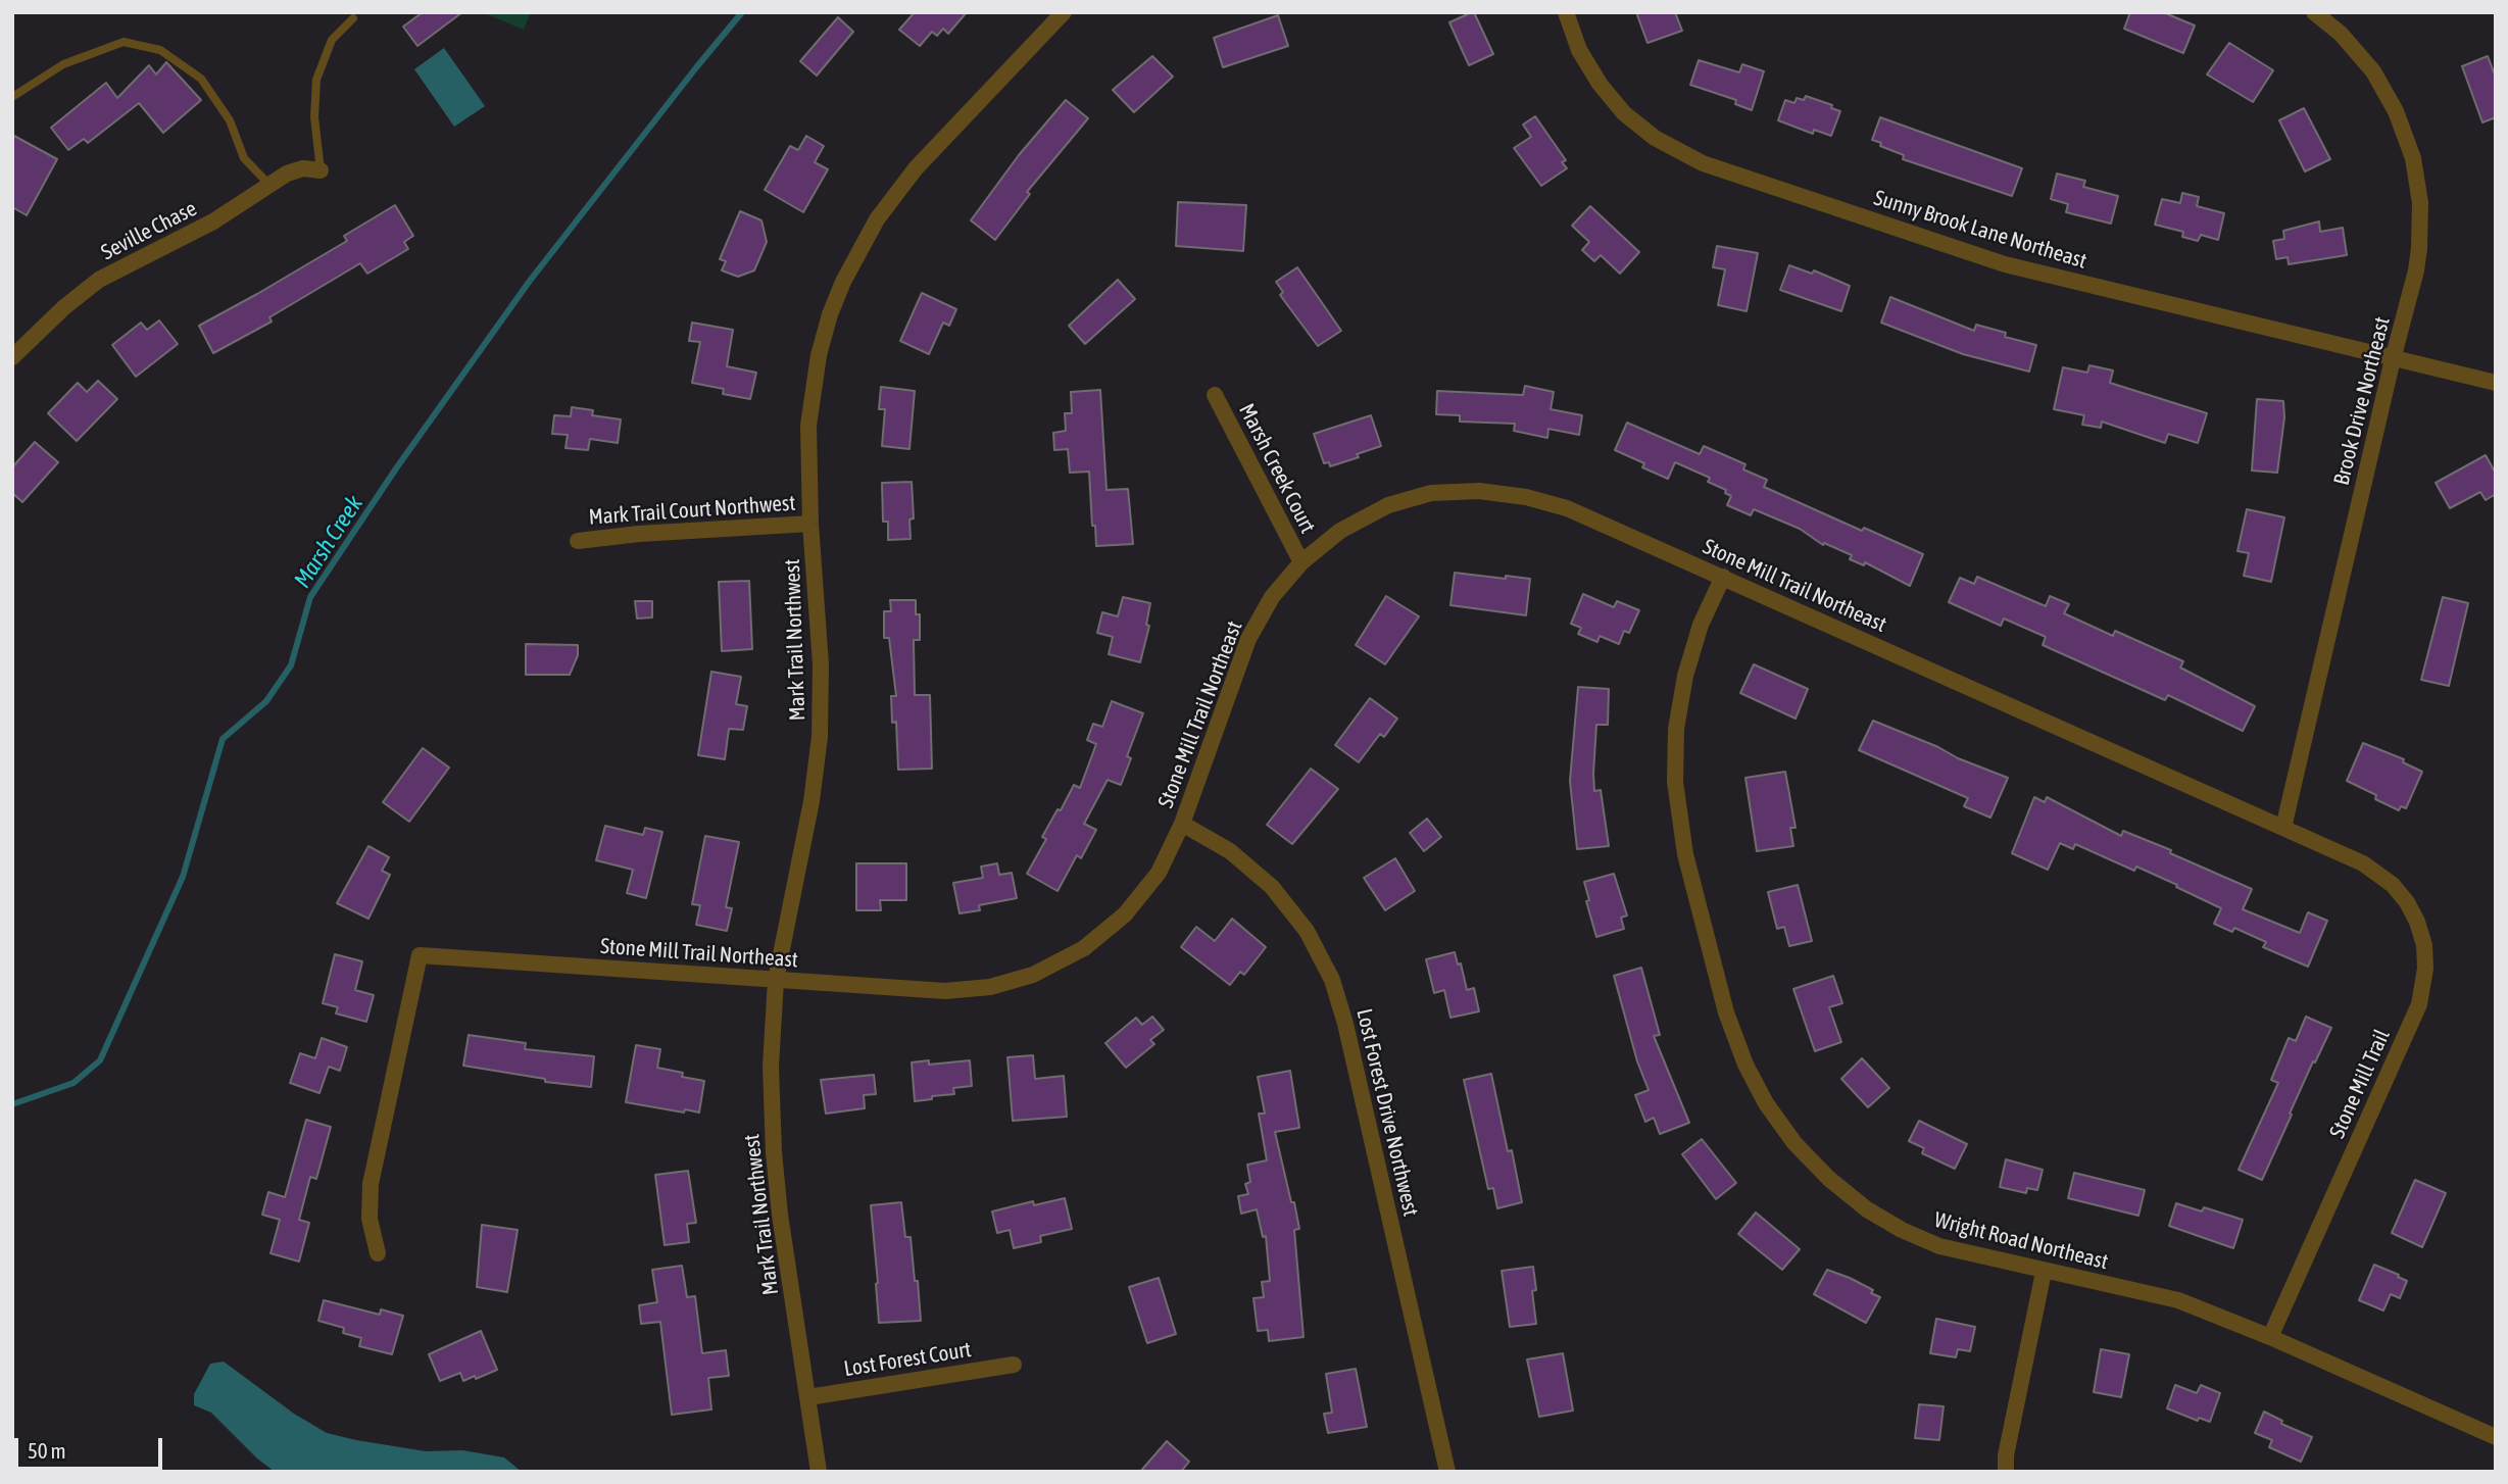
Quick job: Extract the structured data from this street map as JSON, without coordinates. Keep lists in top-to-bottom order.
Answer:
{
  "streets": {
    "street": [
      "Sunny Brook Lane Northeast",
      "Seville Chase",
      "Brook Drive Northeast",
      "Marsh Creek Court",
      "Mark Trail Court Northwest",
      "Stone Mill Trail Northeast",
      "Mark Trail Northwest",
      "Stone Mill Trail",
      "Lost Forest Drive Northwest",
      "Wright Road Northeast",
      "Lost Forest Court"
    ]
  },
  "crossings": [
    ["Sunny Brook Lane Northeast", "Brook Drive Northeast"],
    ["Brook Drive Northeast", "Stone Mill Trail Northeast"],
    ["Marsh Creek Court", "Stone Mill Trail Northeast"],
    ["Mark Trail Court Northwest", "Mark Trail Northwest"],
    ["Stone Mill Trail Northeast", "Mark Trail Northwest"],
    ["Stone Mill Trail Northeast", "Stone Mill Trail"],
    ["Stone Mill Trail Northeast", "Lost Forest Drive Northwest"],
    ["Stone Mill Trail Northeast", "Wright Road Northeast"],
    ["Mark Trail Northwest", "Lost Forest Court"],
    ["Stone Mill Trail", "Wright Road Northeast"]
  ],
  "water": ["Marsh Creek"],
  "scale_bar": "50 m"
}
